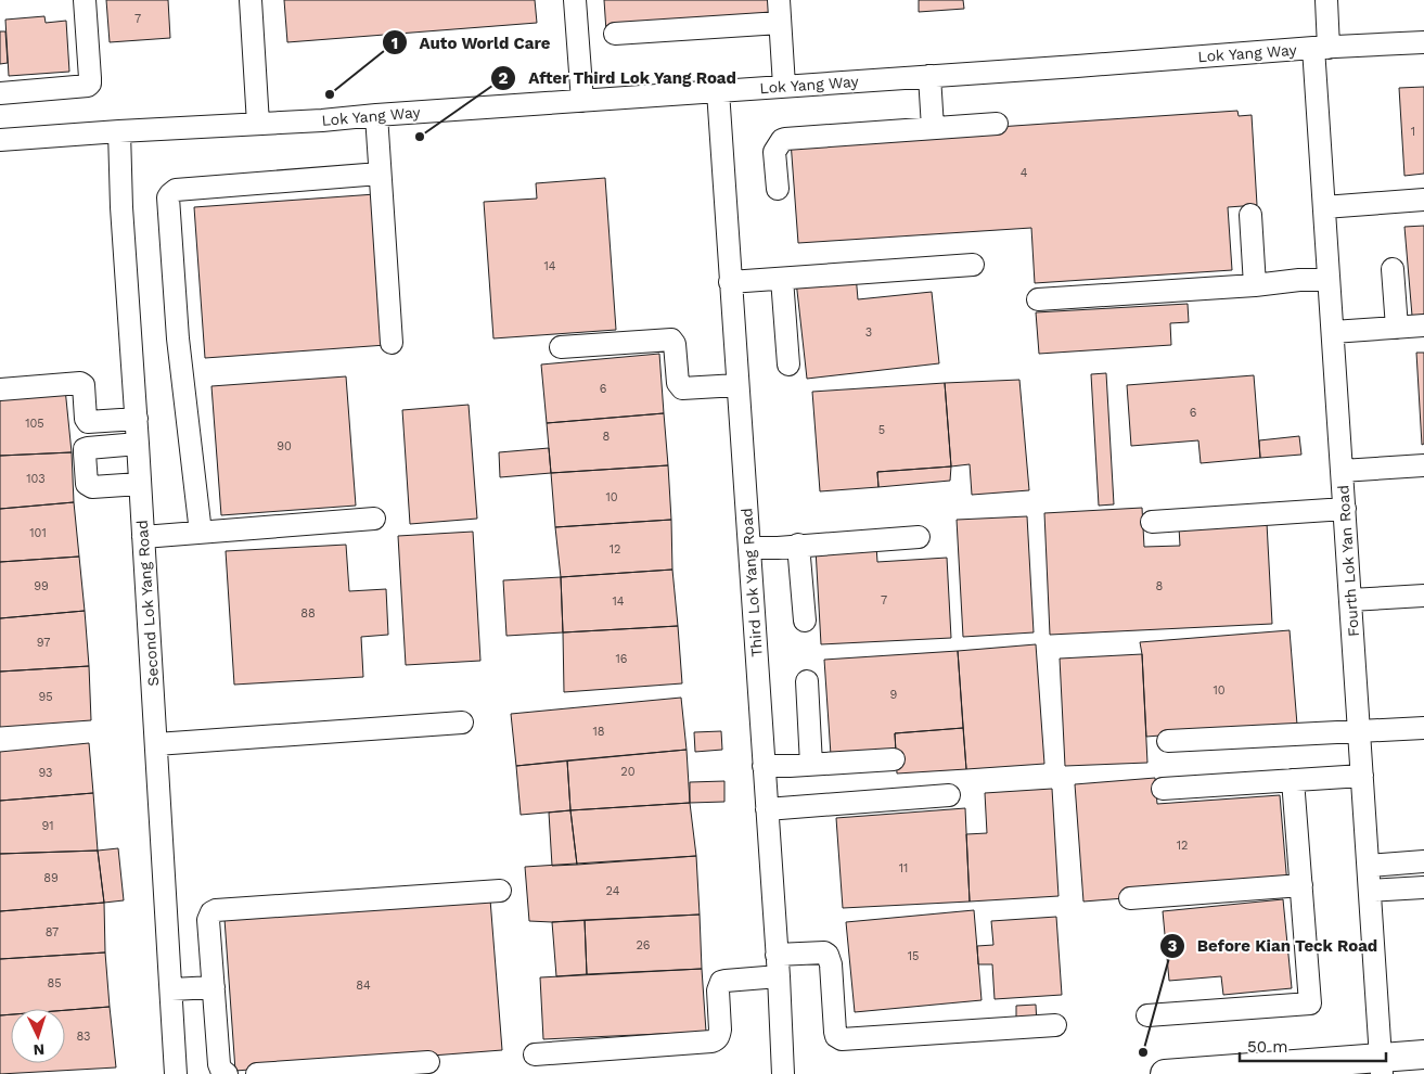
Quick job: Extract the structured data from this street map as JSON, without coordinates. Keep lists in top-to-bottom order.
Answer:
{
  "streets": {
    "street": [
      "Lok Yang Way",
      "Fourth Lok Yan Road",
      "Third Lok Yang Road",
      "Second Lok Yang Road"
    ]
  },
  "crossings": [
    ["Lok Yang Way", "Fourth Lok Yan Road"],
    ["Lok Yang Way", "Third Lok Yang Road"],
    ["Lok Yang Way", "Second Lok Yang Road"]
  ],
  "places": ["Auto World Care", "After Third Lok Yang Road", "Before Kian Teck Road"],
  "house_numbers": [
    "7",
    "1",
    "4",
    "14",
    "3",
    "6",
    "6",
    "105",
    "5",
    "8",
    "90",
    "103",
    "10",
    "101",
    "12",
    "99",
    "8",
    "7",
    "14",
    "88",
    "97",
    "16",
    "10",
    "9",
    "95",
    "18",
    "20",
    "93",
    "91",
    "12",
    "11",
    "89",
    "24",
    "87",
    "26",
    "15",
    "85",
    "84",
    "83"
  ],
  "scale_bar": "50 m",
  "north": "bottom"
}
